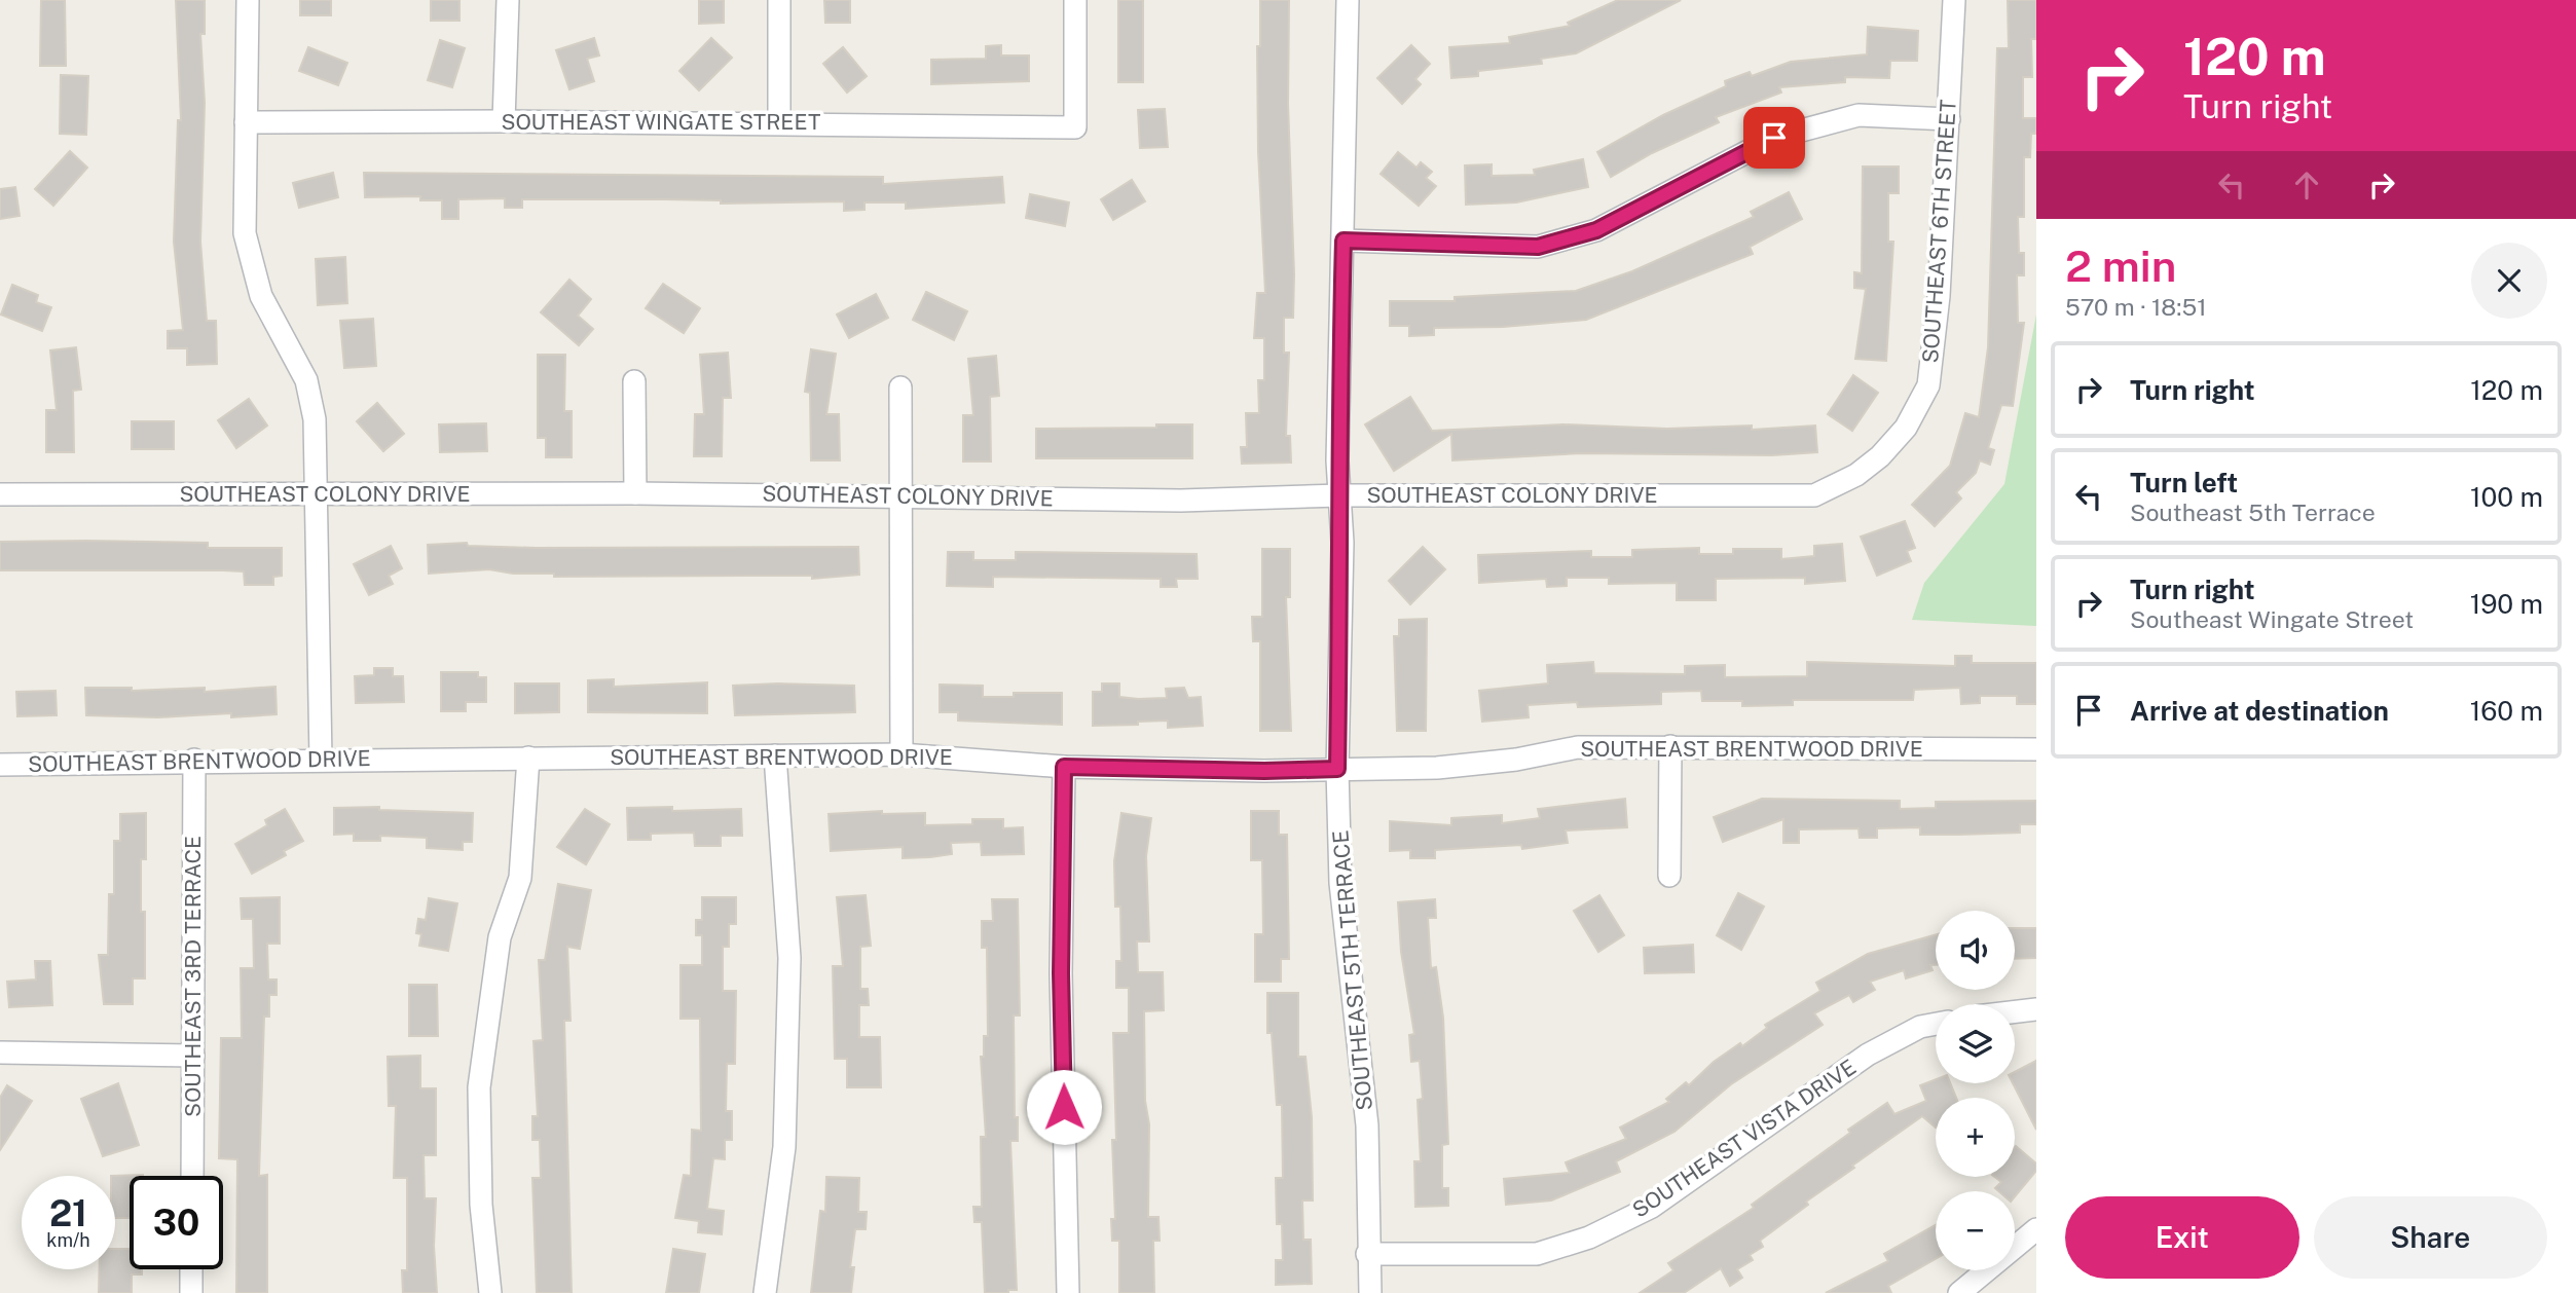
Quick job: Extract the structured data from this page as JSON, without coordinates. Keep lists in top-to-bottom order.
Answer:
{
  "streets": {
    "street": [
      "SOUTHEAST WINGATE STREET",
      "SOUTHEAST 6TH STREET",
      "SOUTHEAST COLONY DRIVE",
      "SOUTHEAST BRENTWOOD DRIVE",
      "SOUTHEAST 5TH TERRACE",
      "SOUTHEAST 3RD TERRACE",
      "SOUTHEAST VISTA DRIVE"
    ]
  },
  "crossings": [
    ["SOUTHEAST 6TH STREET", "SOUTHEAST COLONY DRIVE"],
    ["SOUTHEAST COLONY DRIVE", "SOUTHEAST 5TH TERRACE"],
    ["SOUTHEAST BRENTWOOD DRIVE", "SOUTHEAST 5TH TERRACE"],
    ["SOUTHEAST BRENTWOOD DRIVE", "SOUTHEAST 3RD TERRACE"],
    ["SOUTHEAST 5TH TERRACE", "SOUTHEAST VISTA DRIVE"]
  ],
  "page": {
    "turn": ["120 m", "Turn right"],
    "heading": ["2 min", "570 m · 18:51"],
    "list": [
      {
        "name": "Turn right",
        "value": "120 m"
      },
      {
        "name": "Turn left",
        "note": "Southeast 5th Terrace",
        "value": "100 m"
      },
      {
        "name": "Turn right",
        "note": "Southeast Wingate Street",
        "value": "190 m"
      },
      {
        "name": "Arrive at destination",
        "value": "160 m"
      }
    ],
    "map_buttons": ["+", "−"],
    "speed": "21 km/h",
    "limit": "30",
    "buttons": ["Exit", "Share"]
  }
}
